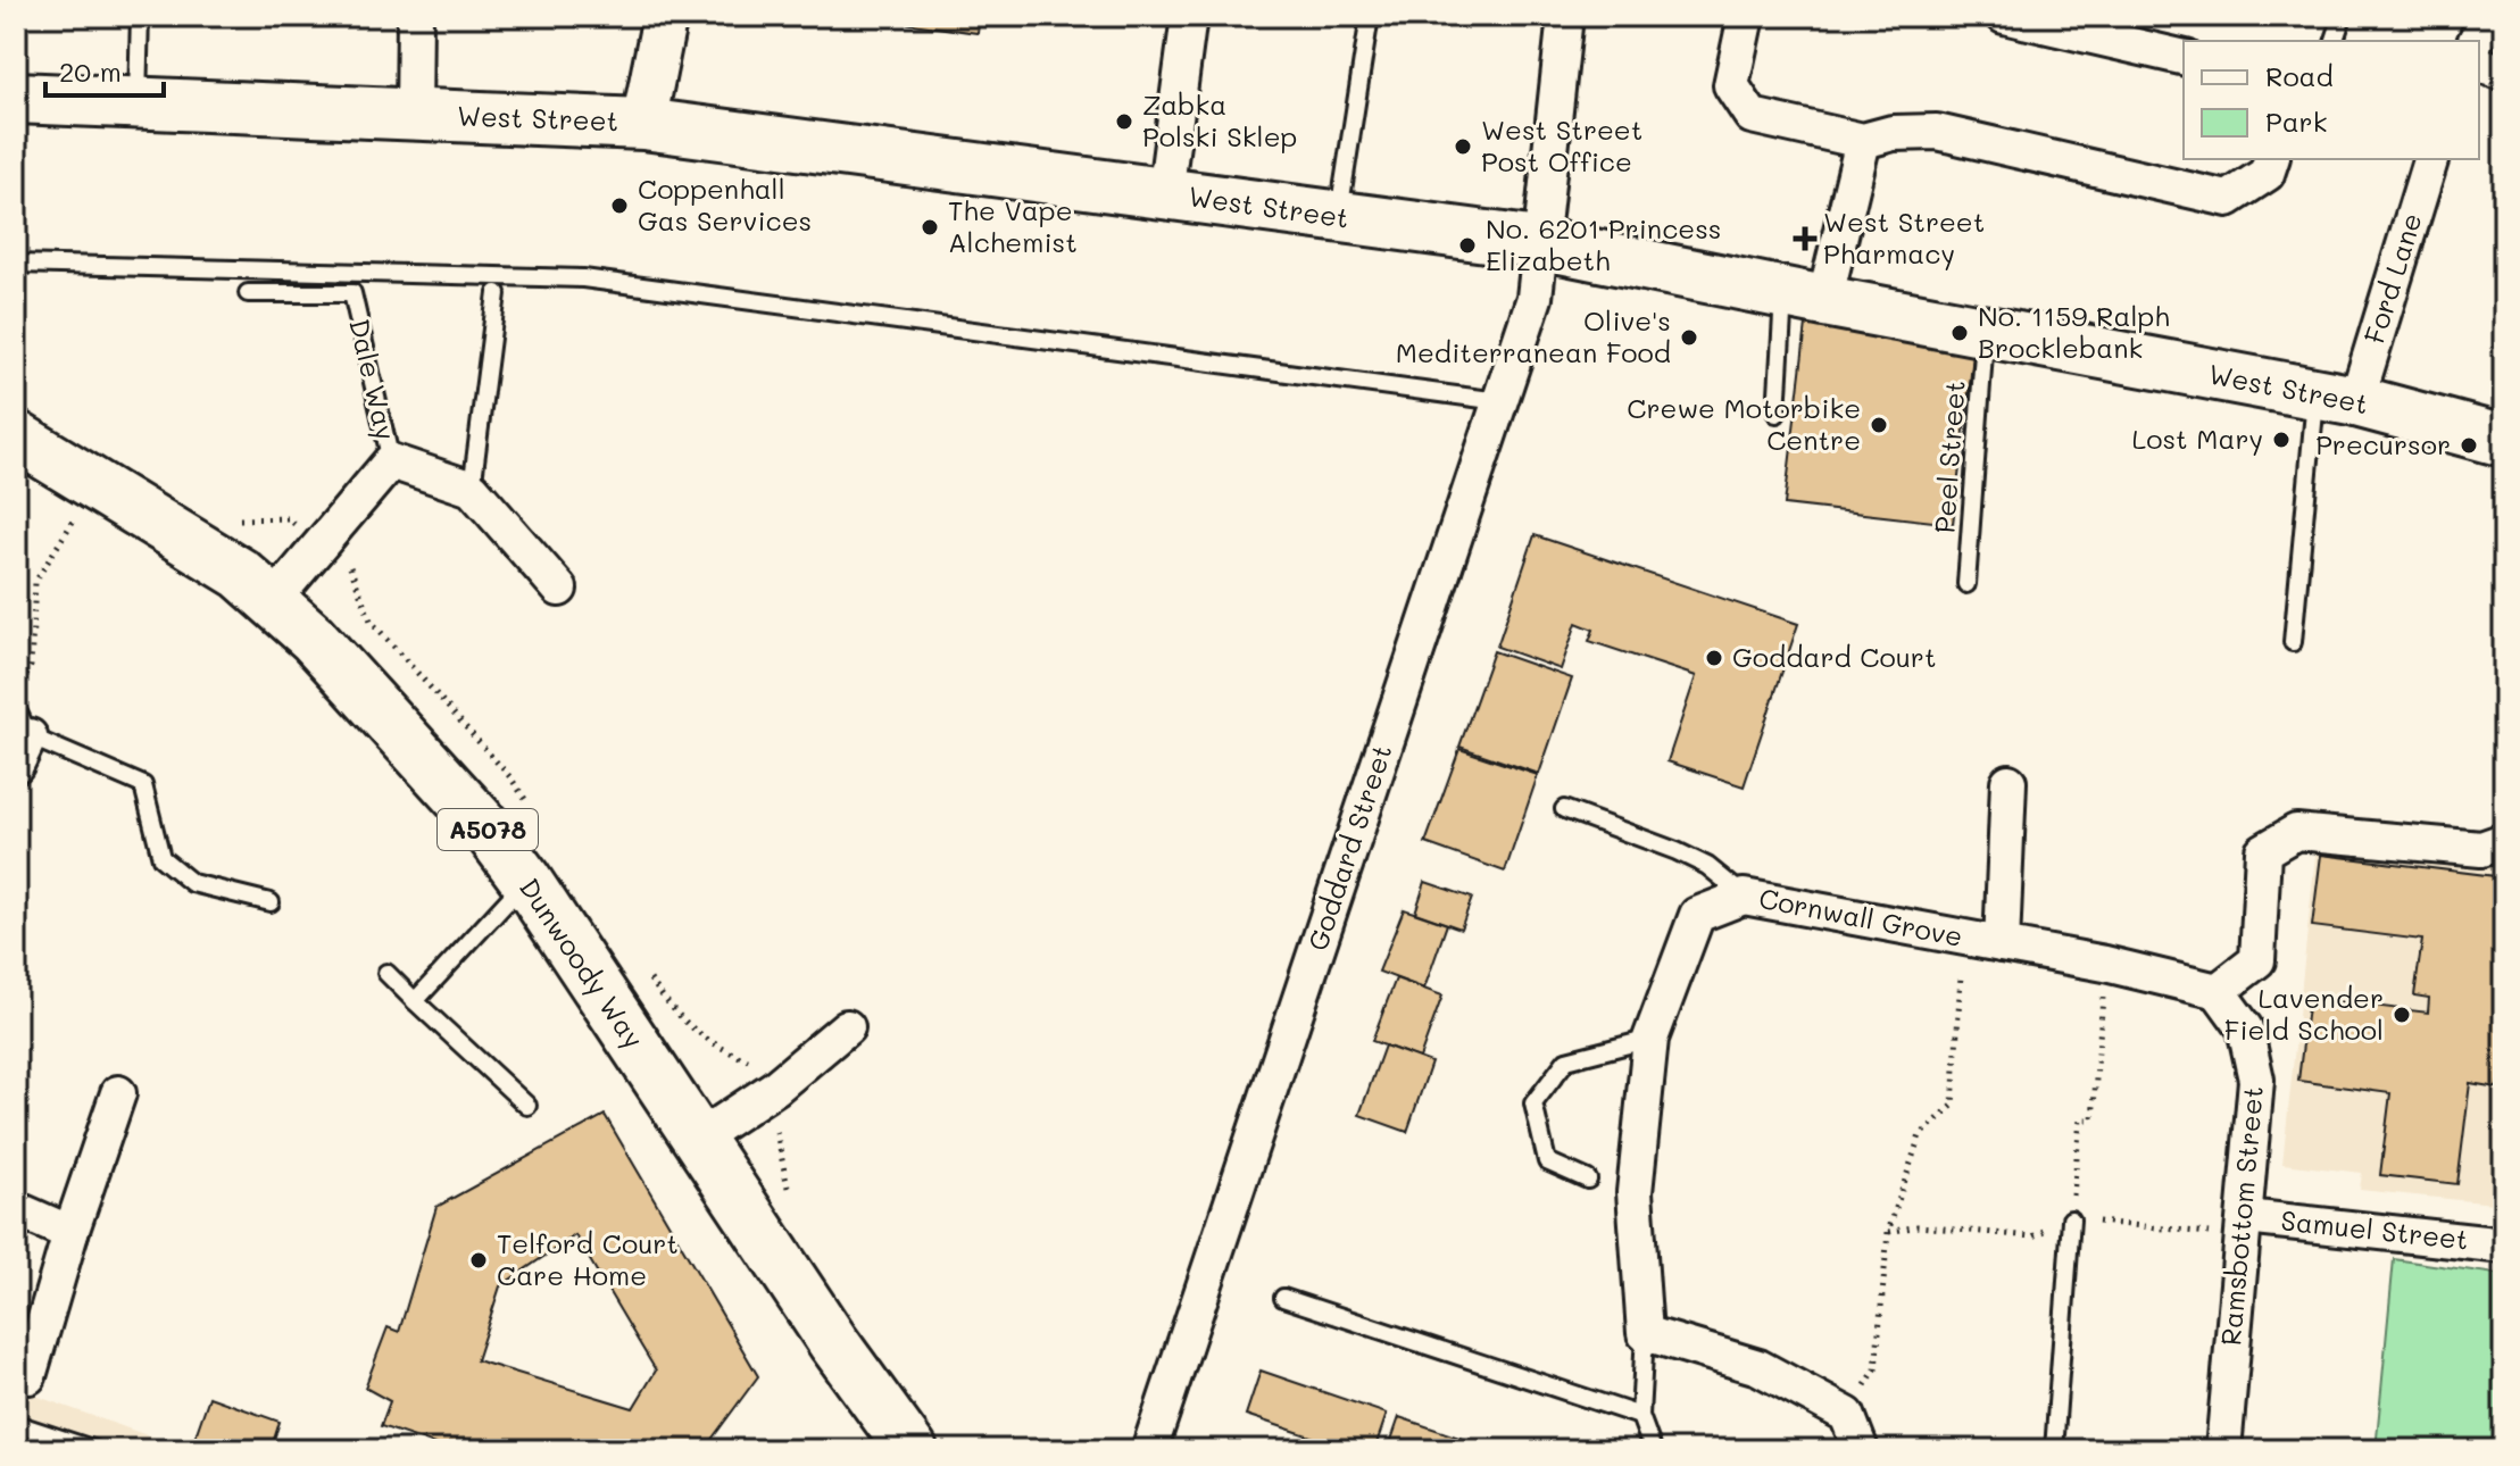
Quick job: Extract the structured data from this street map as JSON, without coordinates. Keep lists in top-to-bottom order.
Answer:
{
  "streets": {
    "main road": ["West Street", "A5078", "Dunwoody Way"],
    "street": [
      "Ford Lane",
      "Dale Way",
      "Goddard Street",
      "Cornwall Grove",
      "Ramsbottom Street",
      "Samuel Street"
    ],
    "lane": ["Peel Street"]
  },
  "crossings": [
    ["West Street", "Ford Lane"],
    ["West Street", "Peel Street"],
    ["West Street", "Goddard Street"],
    ["Dale Way", "Dunwoody Way"],
    ["Cornwall Grove", "Ramsbottom Street"],
    ["Ramsbottom Street", "Samuel Street"]
  ],
  "places": {
    "other": [
      "Zabka Polski Sklep",
      "West Street Post Office",
      "Coppenhall Gas Services",
      "The Vape Alchemist",
      "No. 6201 Princess Elizabeth",
      "No. 1159 Ralph Brocklebank",
      "Olive's Mediterranean Food",
      "Crewe Motorbike Centre",
      "Lost Mary",
      "Precursor",
      "Goddard Court",
      "Lavender Field School",
      "Telford Court Care Home"
    ],
    "health": ["West Street Pharmacy"]
  },
  "legend": ["Road", "Park"],
  "scale_bar": "20 m"
}
